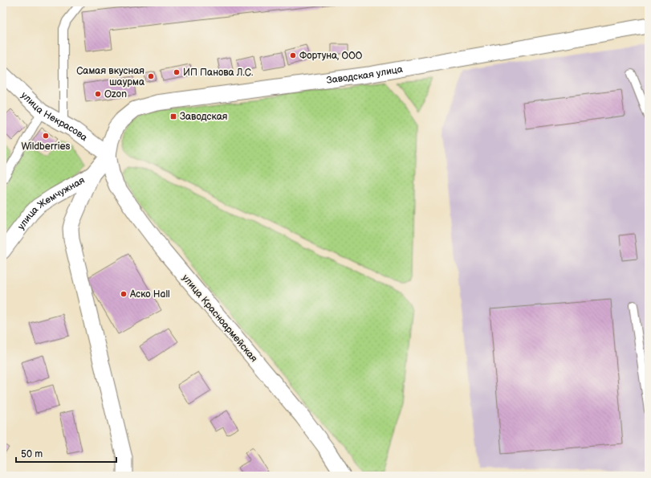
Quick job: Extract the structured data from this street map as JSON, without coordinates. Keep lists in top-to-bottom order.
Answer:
{
  "streets": {
    "street": [
      "Заводская улица",
      "улица Некрасова",
      "улица Жемчужная",
      "улица Красноармейская"
    ]
  },
  "crossings": [
    ["Заводская улица", "улица Некрасова"],
    ["Заводская улица", "улица Красноармейская"],
    ["улица Некрасова", "улица Красноармейская"]
  ],
  "places": {
    "other": [
      "Фортуна, ООО",
      "ИП Панова Л.С.",
      "Самая вкусная шаурма",
      "Ozon",
      "Wildberries",
      "Аско Hall"
    ],
    "transit": ["Заводская"]
  },
  "scale_bar": "50 m"
}
